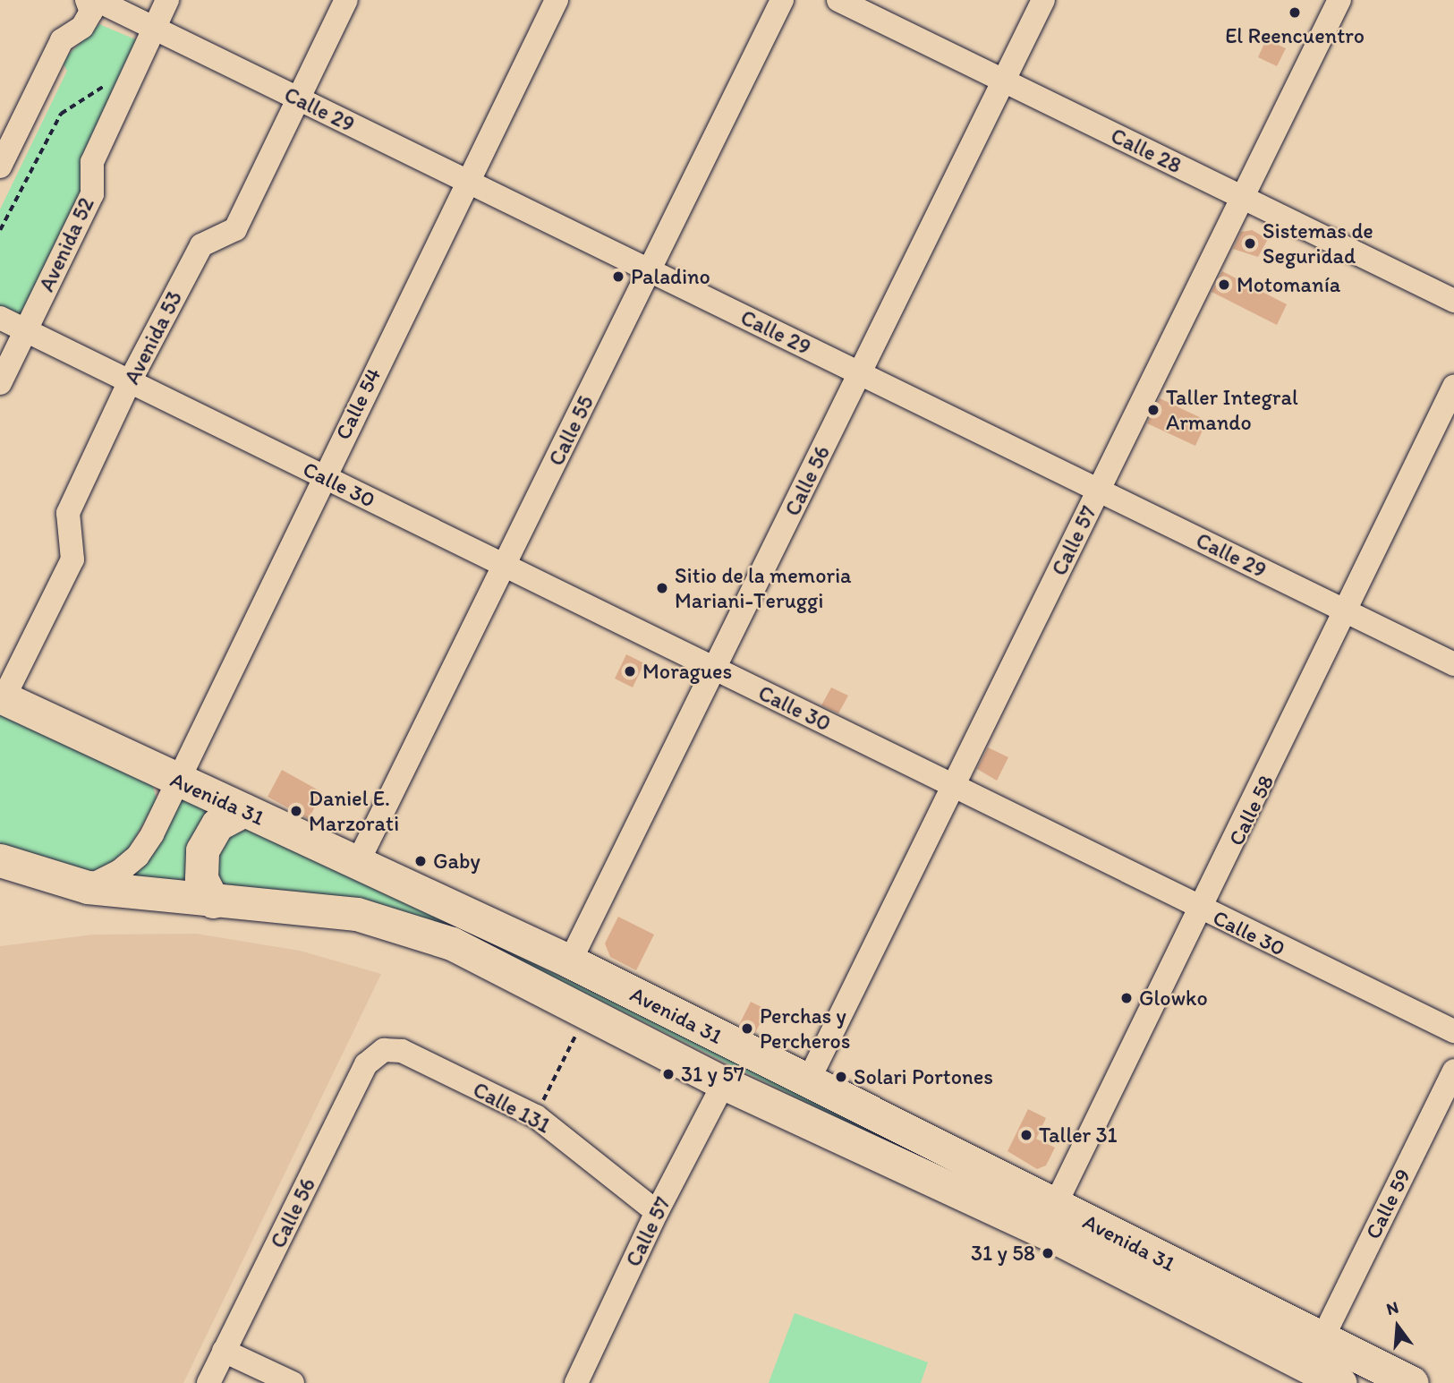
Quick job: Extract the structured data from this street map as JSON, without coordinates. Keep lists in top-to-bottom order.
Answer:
{
  "streets": {
    "highway": ["Avenida 31"],
    "street": [
      "Calle 29",
      "Calle 28",
      "Avenida 52",
      "Avenida 53",
      "Calle 54",
      "Calle 55",
      "Calle 56",
      "Calle 30",
      "Calle 57",
      "Calle 58",
      "Calle 131",
      "Calle 59"
    ]
  },
  "crossings": [
    ["Calle 29", "Avenida 52"],
    ["Calle 29", "Avenida 53"],
    ["Calle 29", "Calle 54"],
    ["Calle 29", "Calle 55"],
    ["Calle 29", "Calle 56"],
    ["Calle 29", "Calle 57"],
    ["Calle 29", "Calle 58"],
    ["Calle 28", "Calle 56"],
    ["Calle 28", "Calle 57"],
    ["Avenida 52", "Calle 30"],
    ["Avenida 53", "Calle 30"],
    ["Avenida 53", "Avenida 31"],
    ["Calle 54", "Calle 30"],
    ["Calle 54", "Avenida 31"],
    ["Calle 55", "Calle 30"],
    ["Calle 55", "Avenida 31"],
    ["Calle 56", "Calle 30"],
    ["Calle 56", "Avenida 31"],
    ["Calle 56", "Calle 131"],
    ["Calle 30", "Calle 57"],
    ["Calle 30", "Calle 58"],
    ["Calle 57", "Avenida 31"],
    ["Calle 57", "Calle 131"],
    ["Avenida 31", "Calle 58"],
    ["Avenida 31", "Calle 59"]
  ],
  "places": [
    "El Reencuentro",
    "Sistemas de Seguridad",
    "Paladino",
    "Motomanía",
    "Taller Integral Armando",
    "Sitio de la memoria Mariani-Teruggi",
    "Moragues",
    "Daniel E. Marzorati",
    "Gaby",
    "Glowko",
    "Perchas y Percheros",
    "31 y 57",
    "Solari Portones",
    "Taller 31",
    "31 y 58"
  ],
  "north": "top"
}
